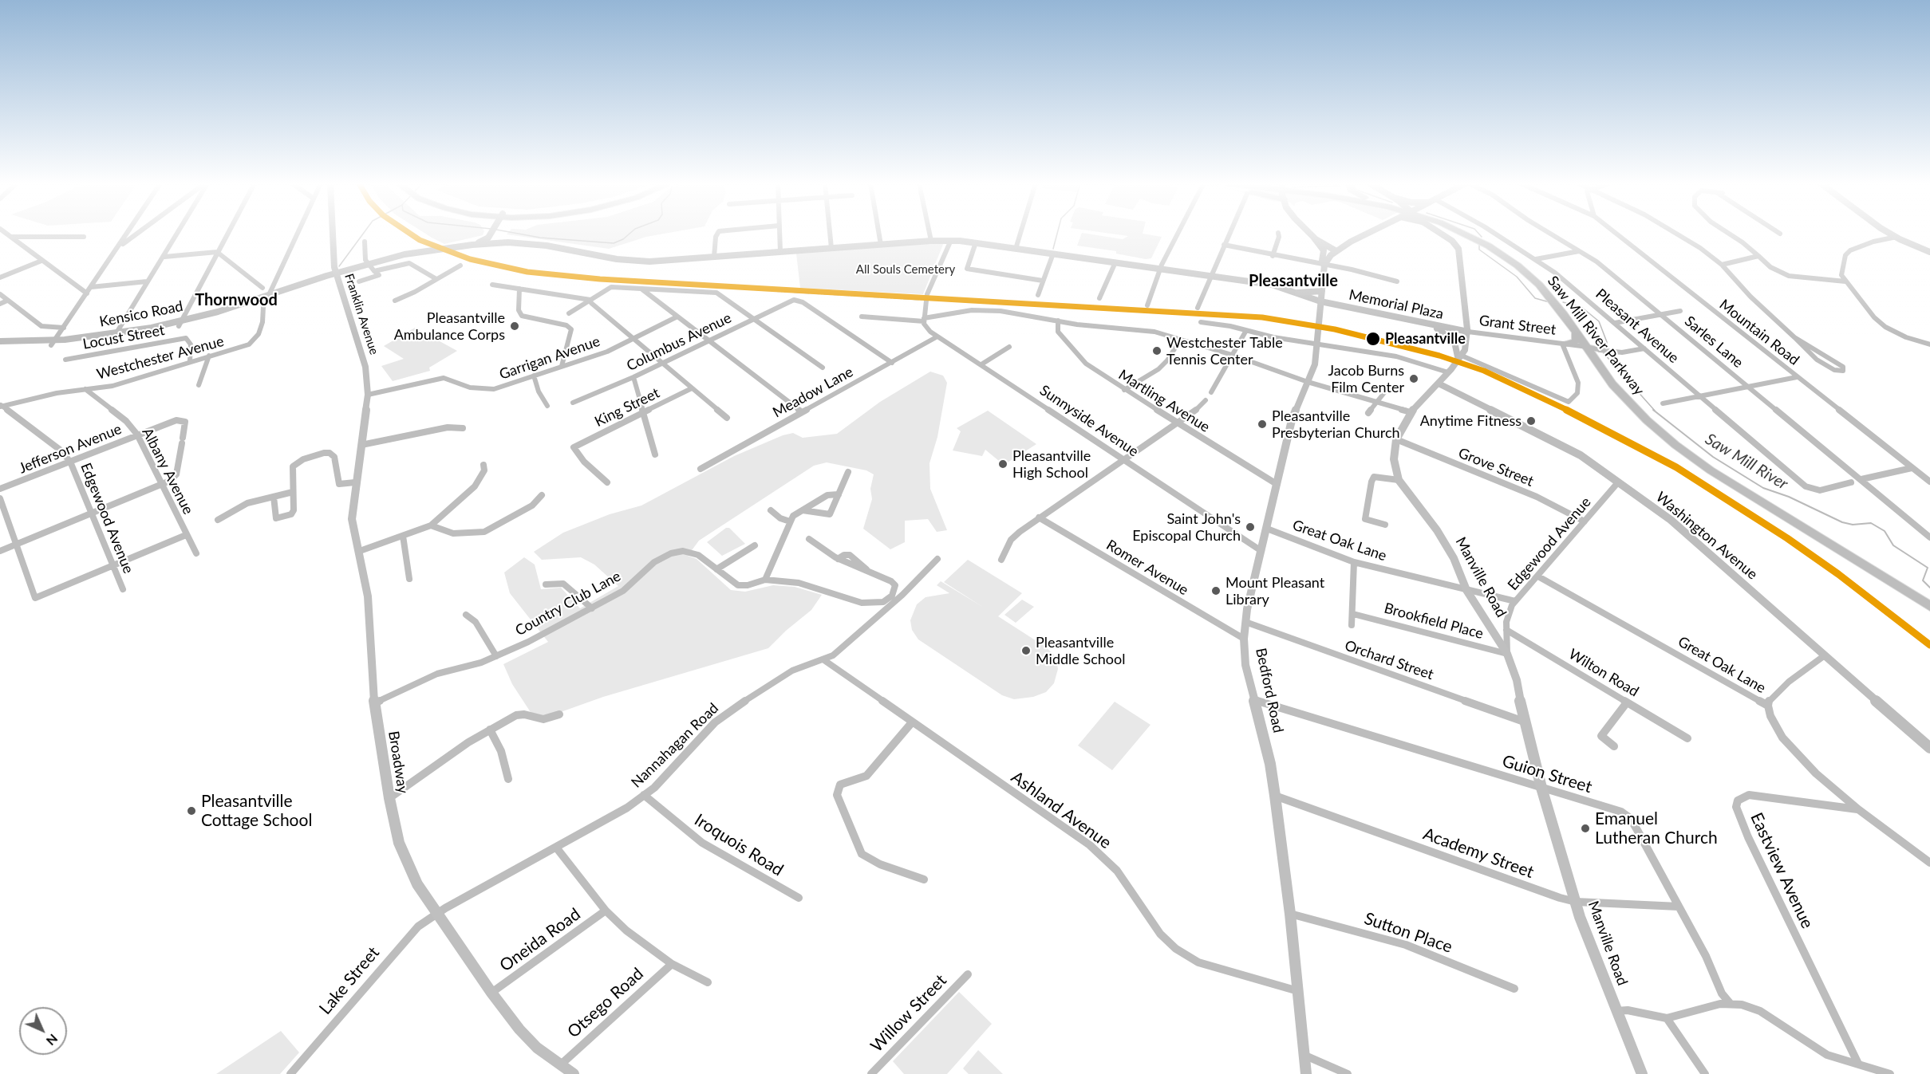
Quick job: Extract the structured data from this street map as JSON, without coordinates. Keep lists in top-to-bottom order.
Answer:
{
  "streets": {
    "highway": ["Saw Mill River Parkway"],
    "main road": [
      "Franklin Avenue",
      "Manville Road",
      "Bedford Road",
      "Broadway"
    ],
    "street": [
      "Memorial Plaza",
      "Kensico Road",
      "Grant Street",
      "Pleasant Avenue",
      "Mountain Road",
      "Locust Street",
      "Columbus Avenue",
      "Sarles Lane",
      "Westchester Avenue",
      "Garrigan Avenue",
      "Meadow Lane",
      "Martling Avenue",
      "King Street",
      "Sunnyside Avenue",
      "Jefferson Avenue",
      "Grove Street",
      "Albany Avenue",
      "Edgewood Avenue",
      "Washington Avenue",
      "Great Oak Lane",
      "Romer Avenue",
      "Country Club Lane",
      "Brookfield Place",
      "Orchard Street",
      "Wilton Road",
      "Nannahagan Road",
      "Guion Street",
      "Ashland Avenue",
      "Iroquois Road",
      "Academy Street",
      "Eastview Avenue",
      "Sutton Place",
      "Oneida Road",
      "Lake Street",
      "Otsego Road",
      "Willow Street"
    ]
  },
  "crossings": [
    ["Memorial Plaza", "Kensico Road"],
    ["Memorial Plaza", "Grant Street"],
    ["Memorial Plaza", "Manville Road"],
    ["Memorial Plaza", "Bedford Road"],
    ["Kensico Road", "Franklin Avenue"],
    ["Kensico Road", "Westchester Avenue"],
    ["Franklin Avenue", "Garrigan Avenue"],
    ["Franklin Avenue", "Broadway"],
    ["Grant Street", "Pleasant Avenue"],
    ["Grant Street", "Saw Mill River Parkway"],
    ["Grant Street", "Manville Road"],
    ["Locust Street", "Westchester Avenue"],
    ["Columbus Avenue", "Meadow Lane"],
    ["Westchester Avenue", "Albany Avenue"],
    ["Westchester Avenue", "Edgewood Avenue"],
    ["Garrigan Avenue", "Broadway"],
    ["Meadow Lane", "Sunnyside Avenue"],
    ["Martling Avenue", "Bedford Road"],
    ["Sunnyside Avenue", "Bedford Road"],
    ["Jefferson Avenue", "Albany Avenue"],
    ["Jefferson Avenue", "Edgewood Avenue"],
    ["Grove Street", "Edgewood Avenue"],
    ["Grove Street", "Manville Road"],
    ["Edgewood Avenue", "Washington Avenue"],
    ["Edgewood Avenue", "Great Oak Lane"],
    ["Edgewood Avenue", "Manville Road"],
    ["Edgewood Avenue", "Brookfield Place"],
    ["Edgewood Avenue", "Wilton Road"],
    ["Washington Avenue", "Manville Road"],
    ["Great Oak Lane", "Manville Road"],
    ["Great Oak Lane", "Bedford Road"],
    ["Great Oak Lane", "Eastview Avenue"],
    ["Romer Avenue", "Bedford Road"],
    ["Manville Road", "Brookfield Place"],
    ["Manville Road", "Orchard Street"],
    ["Manville Road", "Guion Street"],
    ["Manville Road", "Academy Street"],
    ["Country Club Lane", "Broadway"],
    ["Orchard Street", "Bedford Road"],
    ["Bedford Road", "Guion Street"],
    ["Bedford Road", "Ashland Avenue"],
    ["Bedford Road", "Academy Street"],
    ["Bedford Road", "Sutton Place"],
    ["Nannahagan Road", "Broadway"],
    ["Nannahagan Road", "Ashland Avenue"],
    ["Nannahagan Road", "Iroquois Road"],
    ["Nannahagan Road", "Lake Street"],
    ["Broadway", "Oneida Road"],
    ["Broadway", "Lake Street"],
    ["Broadway", "Otsego Road"],
    ["Guion Street", "Academy Street"]
  ],
  "districts": ["Pleasantville", "Thornwood"],
  "water": ["Saw Mill River"],
  "parks": ["All Souls Cemetery"],
  "places": [
    "Pleasantville Ambulance Corps",
    "Pleasantville",
    "Westchester Table Tennis Center",
    "Jacob Burns Film Center",
    "Anytime Fitness",
    "Pleasantville Presbyterian Church",
    "Pleasantville High School",
    "Saint John's Episcopal Church",
    "Mount Pleasant Library",
    "Pleasantville Middle School",
    "Pleasantville Cottage School",
    "Emanuel Lutheran Church"
  ],
  "north": "bottom right"
}
